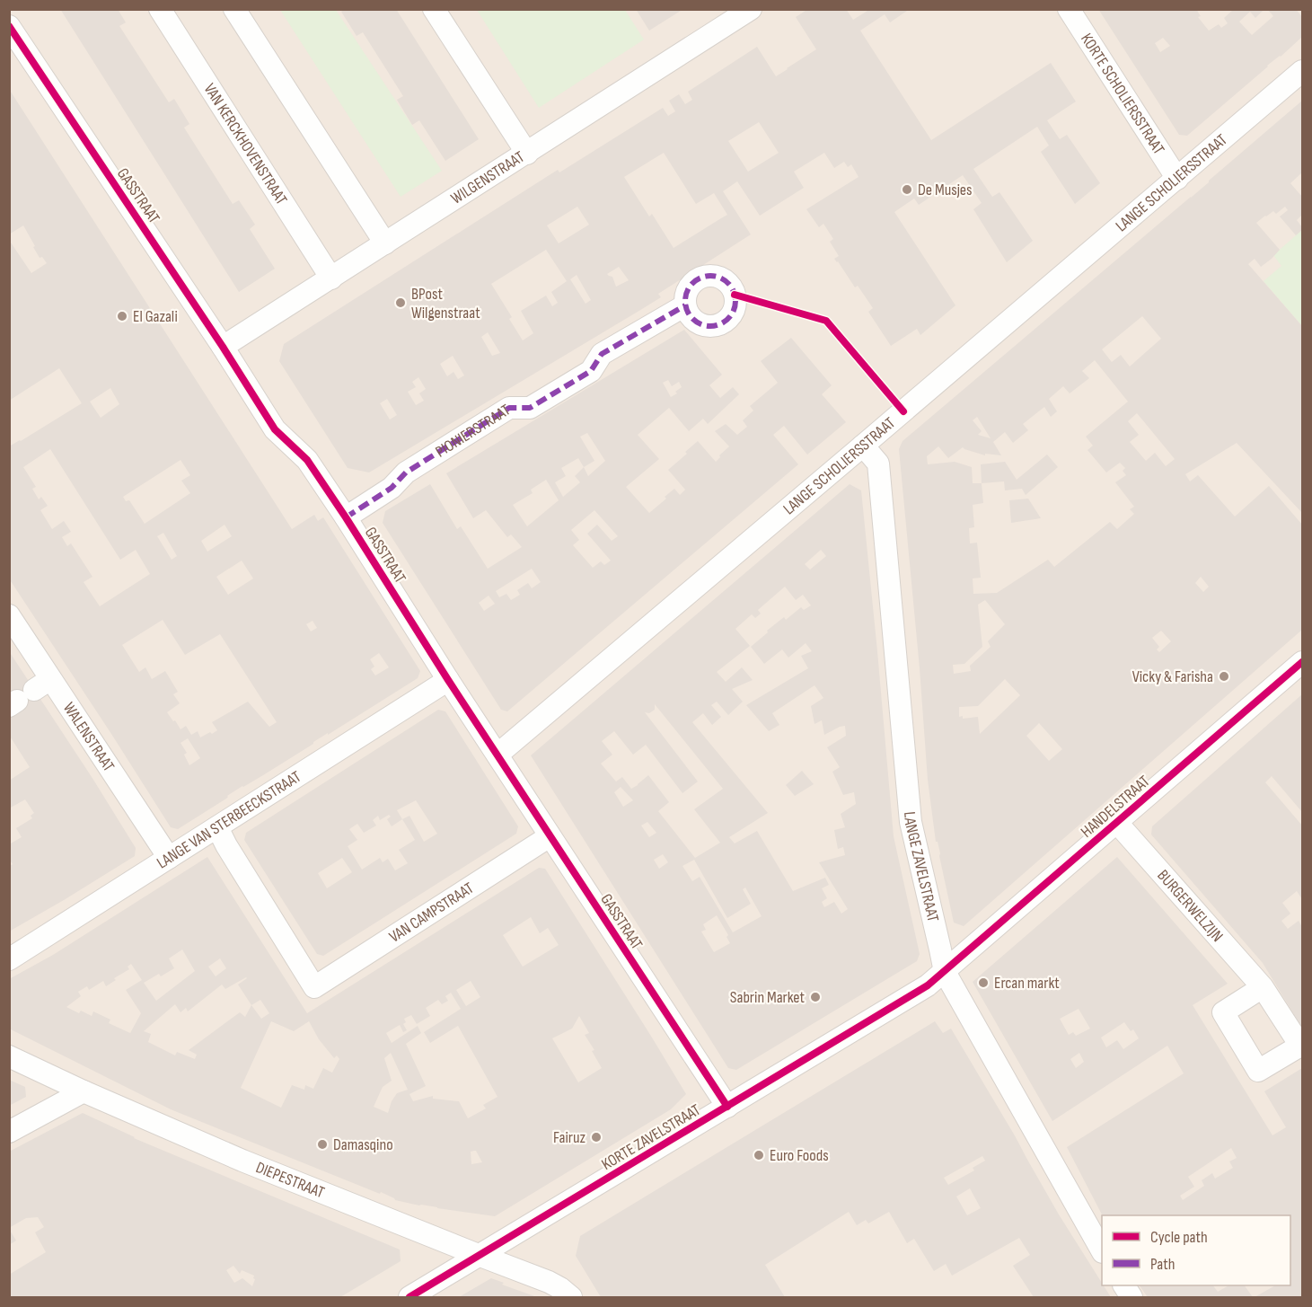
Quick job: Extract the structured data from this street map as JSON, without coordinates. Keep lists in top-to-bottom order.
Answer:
{
  "streets": {
    "street": [
      "KORTE SCHOLIERSSTRAAT",
      "VAN KERCKHOVENSTRAAT",
      "WILGENSTRAAT",
      "LANGE SCHOLIERSSTRAAT",
      "GASSTRAAT",
      "PIONIERSTRAAT",
      "WALENSTRAAT",
      "HANDELSTRAAT",
      "LANGE VAN STERBEECKSTRAAT",
      "LANGE ZAVELSTRAAT",
      "BURGERWELZIJN",
      "VAN CAMPSTRAAT",
      "KORTE ZAVELSTRAAT",
      "DIEPESTRAAT"
    ]
  },
  "crossings": [
    ["KORTE SCHOLIERSSTRAAT", "LANGE SCHOLIERSSTRAAT"],
    ["VAN KERCKHOVENSTRAAT", "WILGENSTRAAT"],
    ["WILGENSTRAAT", "GASSTRAAT"],
    ["LANGE SCHOLIERSSTRAAT", "GASSTRAAT"],
    ["LANGE SCHOLIERSSTRAAT", "LANGE ZAVELSTRAAT"],
    ["GASSTRAAT", "PIONIERSTRAAT"],
    ["GASSTRAAT", "LANGE VAN STERBEECKSTRAAT"],
    ["GASSTRAAT", "VAN CAMPSTRAAT"],
    ["GASSTRAAT", "KORTE ZAVELSTRAAT"],
    ["WALENSTRAAT", "LANGE VAN STERBEECKSTRAAT"],
    ["HANDELSTRAAT", "LANGE ZAVELSTRAAT"],
    ["HANDELSTRAAT", "BURGERWELZIJN"],
    ["HANDELSTRAAT", "KORTE ZAVELSTRAAT"],
    ["LANGE VAN STERBEECKSTRAAT", "VAN CAMPSTRAAT"],
    ["LANGE ZAVELSTRAAT", "KORTE ZAVELSTRAAT"],
    ["KORTE ZAVELSTRAAT", "DIEPESTRAAT"]
  ],
  "places": [
    "De Musjes",
    "BPost Wilgenstraat",
    "El Gazali",
    "Vicky & Farisha",
    "Ercan markt",
    "Sabrin Market",
    "Fairuz",
    "Damasqino",
    "Euro Foods"
  ],
  "legend": ["Cycle path", "Path"]
}
